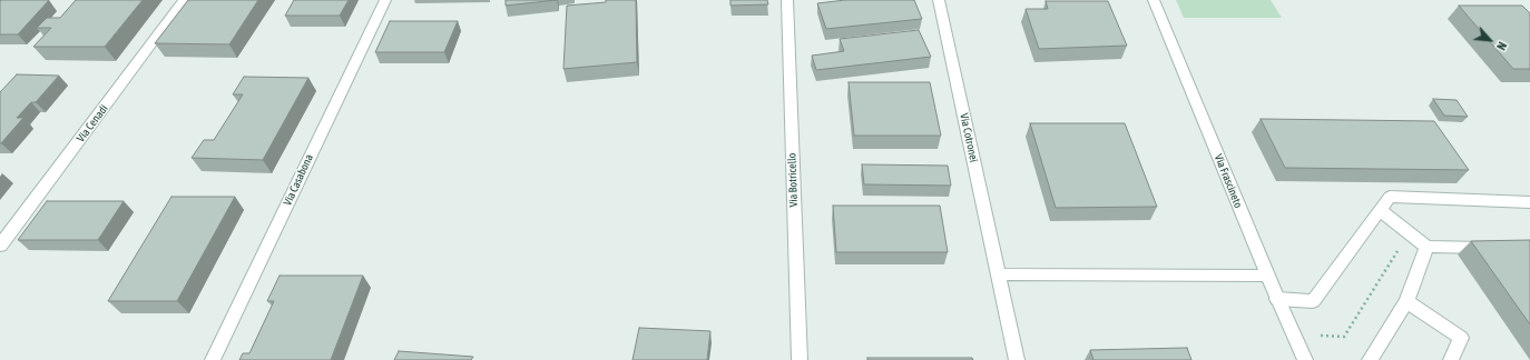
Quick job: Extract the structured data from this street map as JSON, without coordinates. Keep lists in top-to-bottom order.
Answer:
{
  "streets": {
    "street": [
      "Via Cenadi",
      "Via Cotronei",
      "Via Casabona",
      "Via Botricello",
      "Via Frascineto"
    ]
  },
  "north": "bottom right"
}
